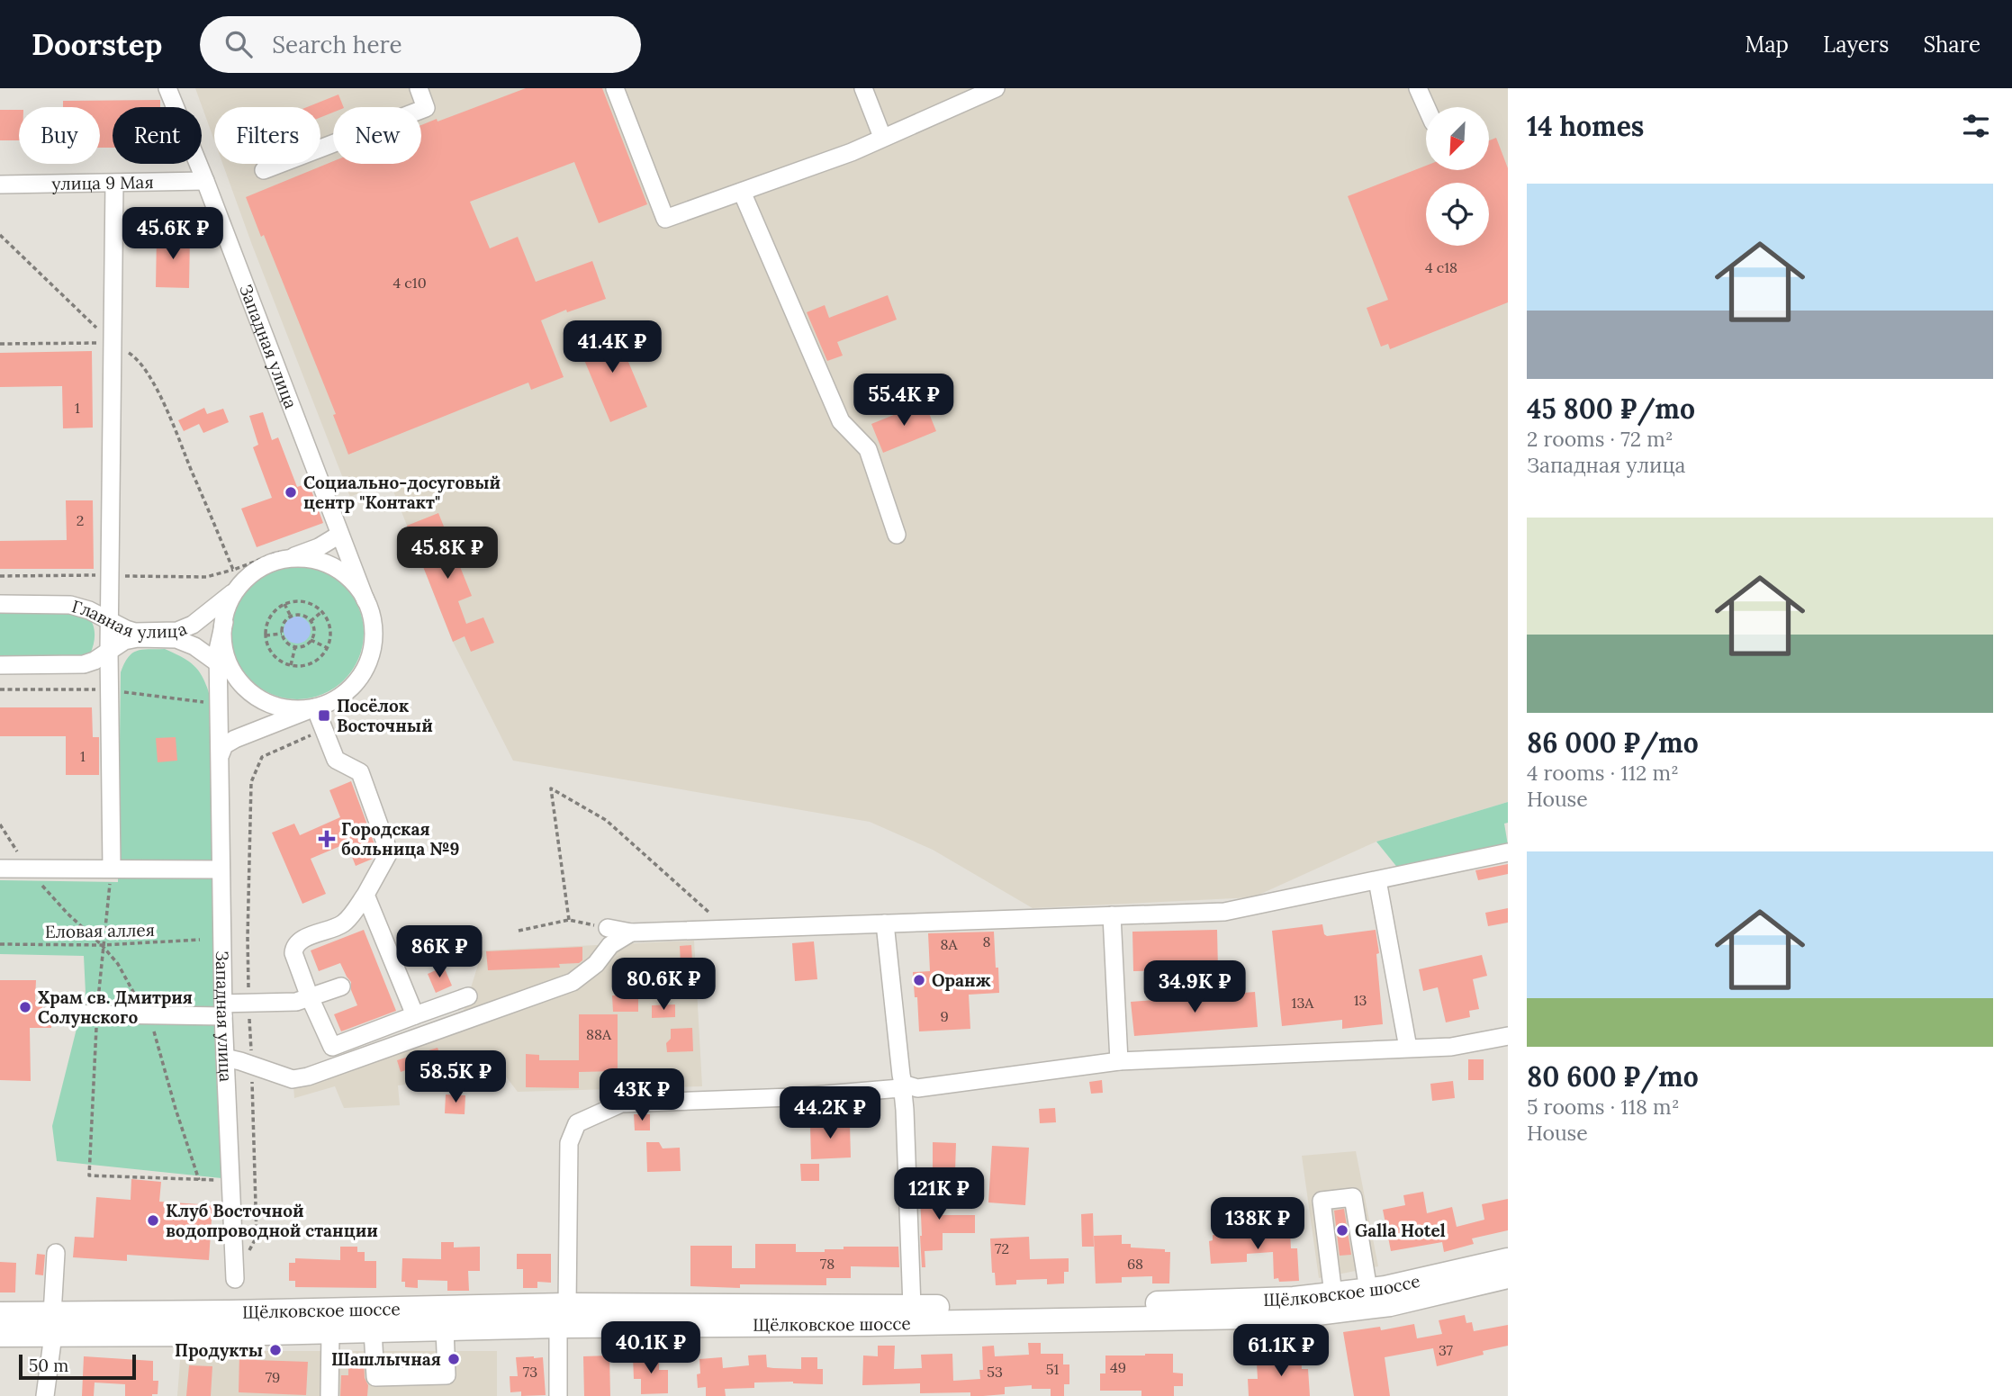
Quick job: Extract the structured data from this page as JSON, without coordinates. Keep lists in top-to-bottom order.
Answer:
{
  "streets": {
    "main road": ["Щёлковское шоссе"],
    "street": ["улица 9 Мая", "Западная улица", "Главная улица"],
    "path": ["Еловая аллея"]
  },
  "crossings": [
    ["улица 9 Мая", "Западная улица"],
    ["Западная улица", "Главная улица"]
  ],
  "places": {
    "other": [
      "Социально-досуговый центр \"Контакт\"",
      "Оранж",
      "Храм св. Дмитрия Солунского",
      "Клуб Восточной водопроводной станции",
      "Galla Hotel",
      "Продукты",
      "Шашлычная"
    ],
    "transit": ["Посёлок Восточный"],
    "health": ["Городская больница №9"]
  },
  "house_numbers": [
    "4 с18",
    "4 с10",
    "1",
    "2",
    "1",
    "8",
    "8А",
    "13",
    "13А",
    "9",
    "88А",
    "72",
    "78",
    "68",
    "37",
    "49",
    "51",
    "73",
    "53",
    "79"
  ],
  "scale_bar": "50 m",
  "north": "bottom left",
  "page": {
    "header": "Doorstep",
    "search": "Search here",
    "nav": ["Map", "Layers", "Share"],
    "heading": "14 homes",
    "chip": [
      "Buy",
      "Rent",
      "Filters",
      "New"
    ],
    "list": [
      {
        "name": "45 800 ₽/mo",
        "note": "2 rooms · 72 m² · Западная улица"
      },
      {
        "name": "86 000 ₽/mo",
        "note": "4 rooms · 112 m² · House"
      },
      {
        "name": "80 600 ₽/mo",
        "note": "5 rooms · 118 m² · House"
      }
    ],
    "price": [
      "45.6K ₽",
      "41.4K ₽",
      "55.4K ₽",
      "45.8K ₽",
      "86K ₽",
      "80.6K ₽",
      "34.9K ₽",
      "58.5K ₽",
      "43K ₽",
      "44.2K ₽",
      "121K ₽",
      "138K ₽",
      "40.1K ₽",
      "61.1K ₽"
    ],
    "scale": "50 m"
  }
}
